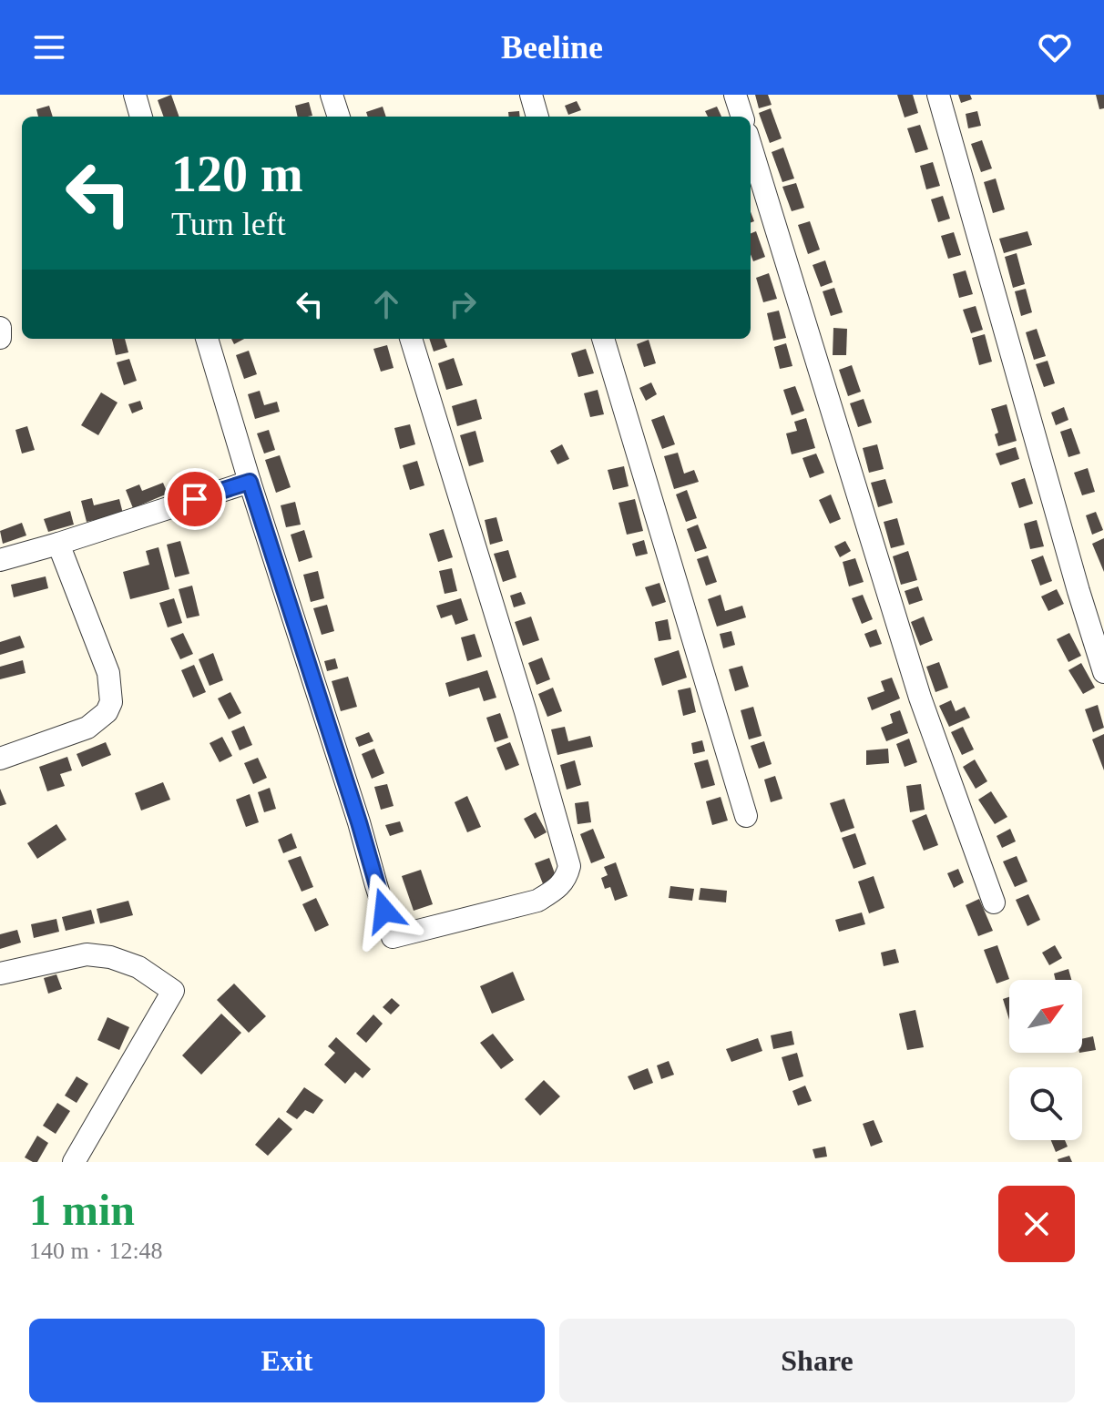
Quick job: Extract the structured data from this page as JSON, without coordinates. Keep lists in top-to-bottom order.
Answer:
{
  "north": "top right",
  "page": {
    "header": "Beeline",
    "turn": ["120 m", "Turn left"],
    "heading": ["1 min", "140 m · 12:48"],
    "buttons": ["Exit", "Share"]
  }
}
